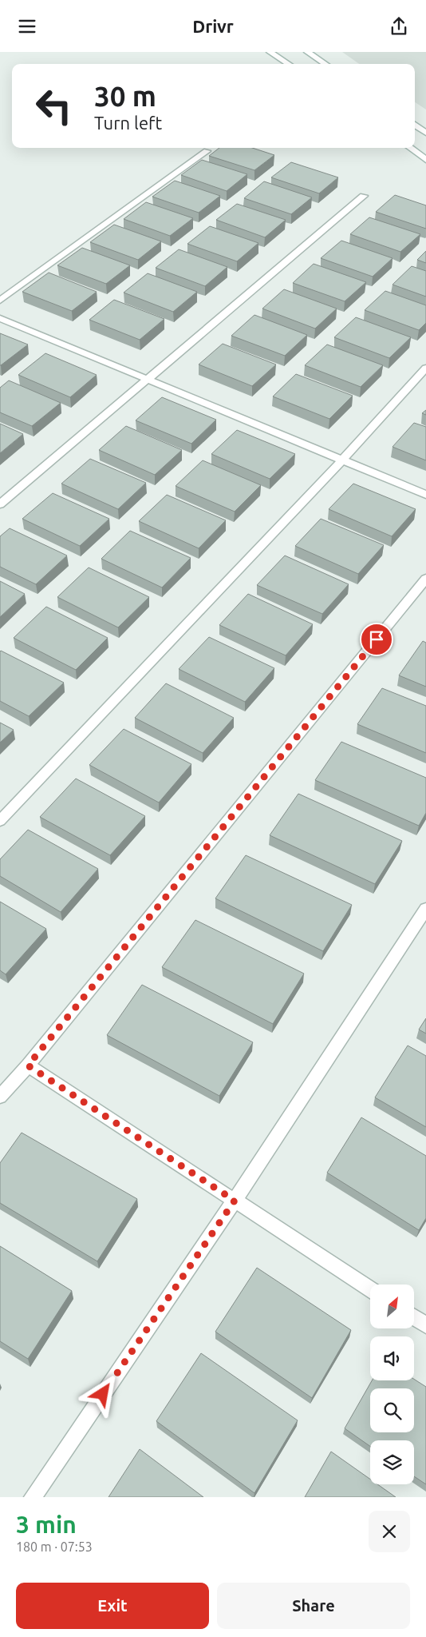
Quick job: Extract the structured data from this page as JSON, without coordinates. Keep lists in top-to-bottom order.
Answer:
{
  "north": "top right",
  "page": {
    "header": "Drivr",
    "turn": ["30 m", "Turn left"],
    "heading": ["3 min", "180 m · 07:53"],
    "buttons": ["Exit", "Share"]
  }
}
